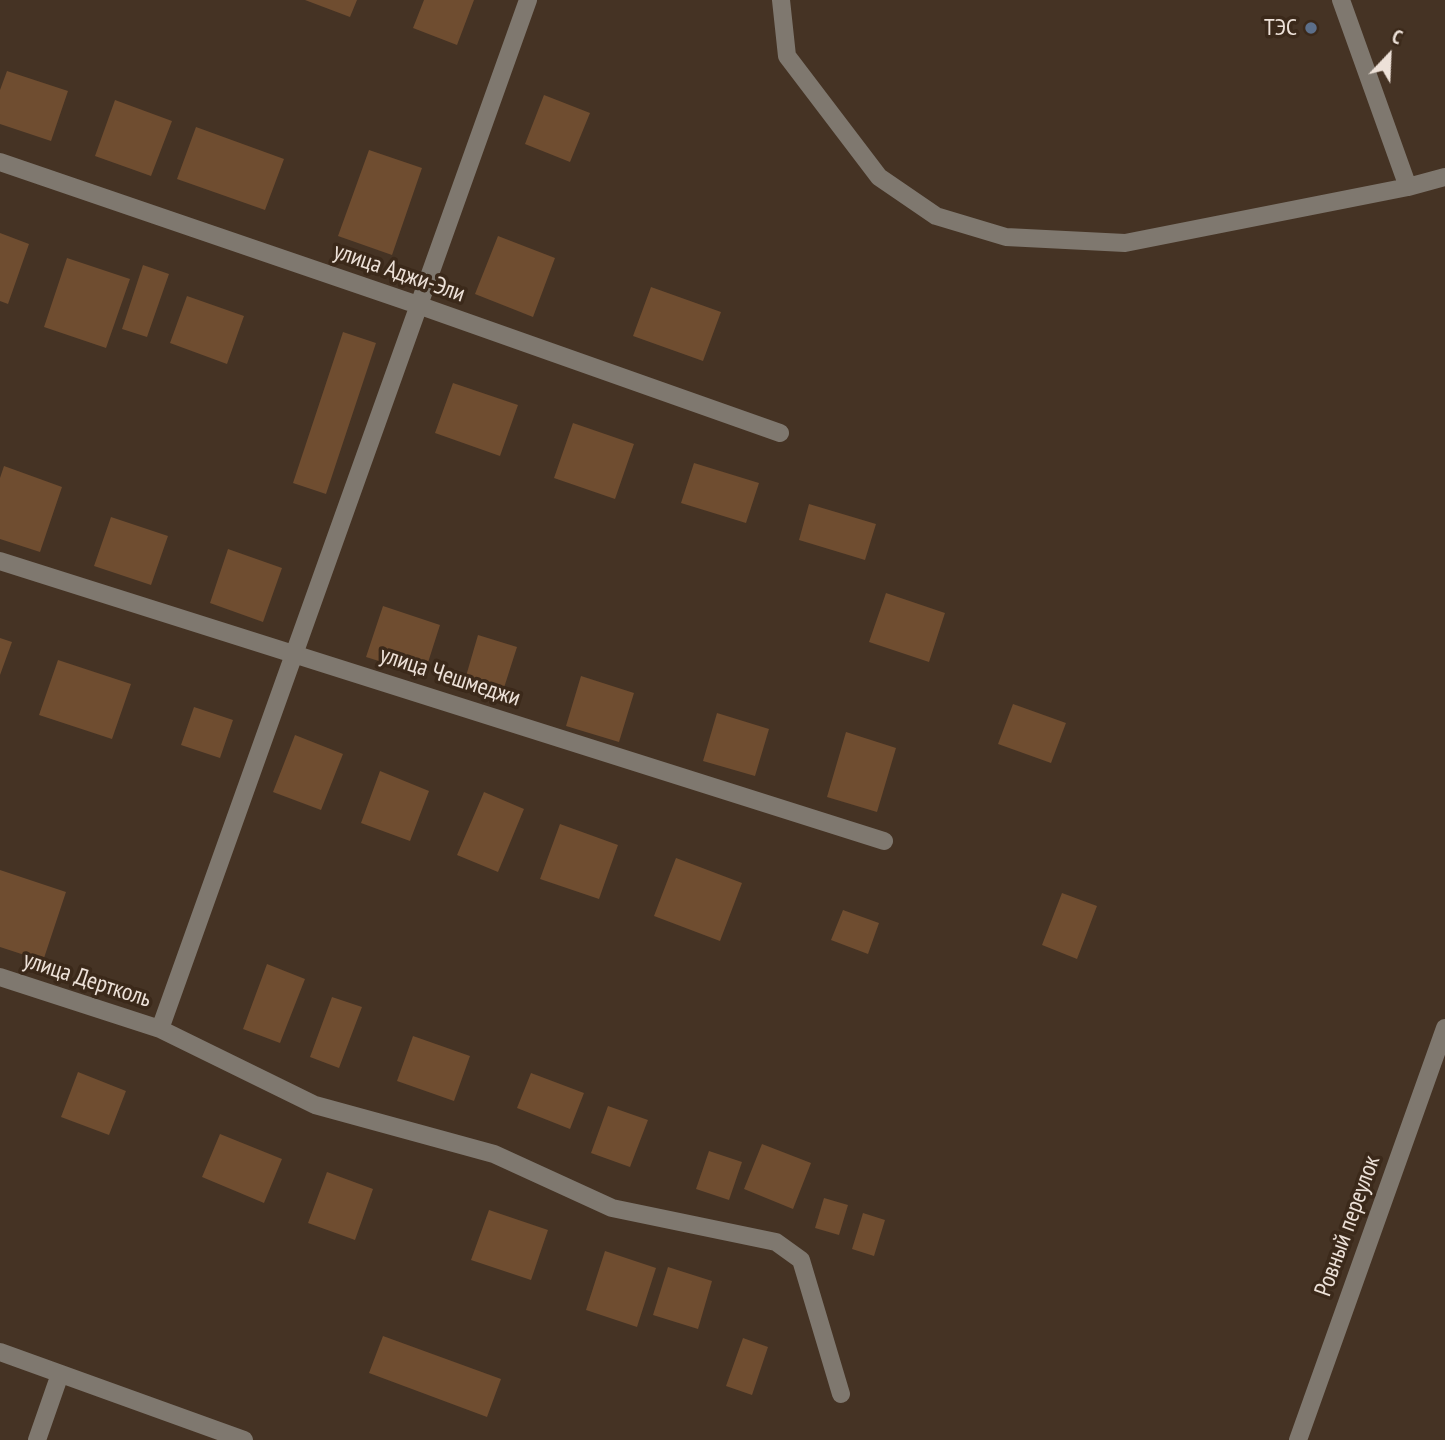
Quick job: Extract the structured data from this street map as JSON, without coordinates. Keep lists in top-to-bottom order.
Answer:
{
  "streets": {
    "street": [
      "улица Аджи-Эли",
      "улица Чешмеджи",
      "улица Дертколь",
      "Ровный переулок"
    ]
  },
  "places": ["ТЭС"],
  "north": "top right"
}
